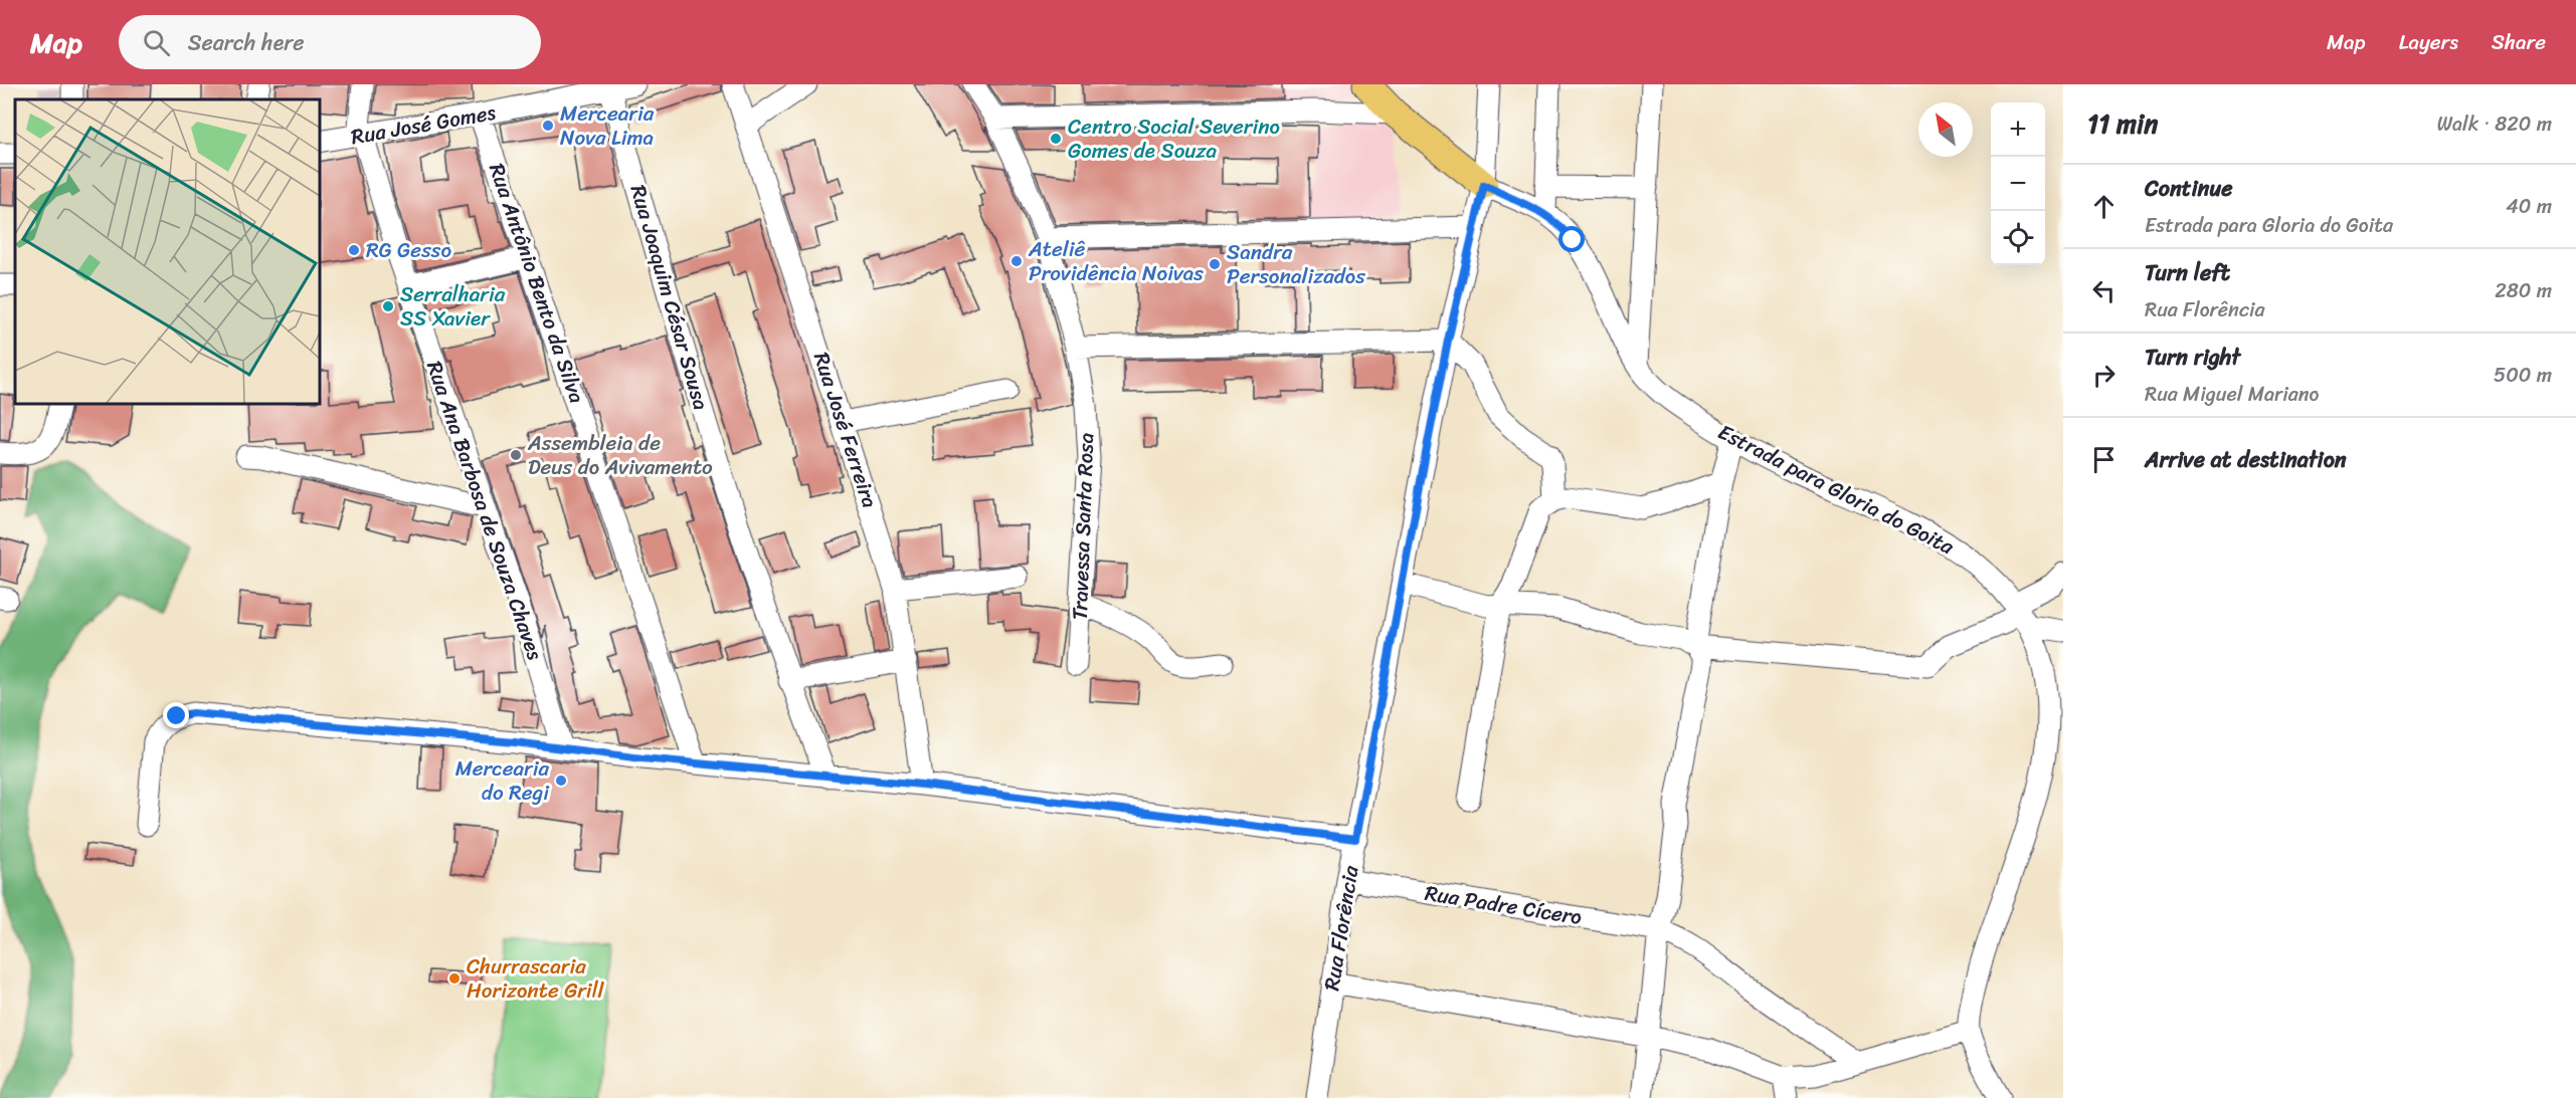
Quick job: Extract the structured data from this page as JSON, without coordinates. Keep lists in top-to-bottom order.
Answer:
{
  "streets": {
    "main road": ["Estrada para Gloria do Goita"],
    "street": [
      "Rua José Gomes",
      "Rua Antônio Bento da Silva",
      "Rua Joaquim César Sousa",
      "Rua José Ferreira",
      "Rua Ana Barbosa de Souza Chaves",
      "Travessa Santa Rosa",
      "Rua Padre Cícero",
      "Rua Florência"
    ]
  },
  "crossings": [
    ["Rua José Gomes", "Rua Antônio Bento da Silva"],
    ["Rua José Gomes", "Rua Joaquim César Sousa"],
    ["Rua José Gomes", "Rua Ana Barbosa de Souza Chaves"],
    ["Estrada para Gloria do Goita", "Rua Florência"],
    ["Rua Padre Cícero", "Rua Florência"]
  ],
  "places": [
    "Mercearia Nova Lima",
    "Centro Social Severino Gomes de Souza",
    "RG Gesso",
    "Ateliê Providência Noivas",
    "Sandra Personalizados",
    "Serralharia SS Xavier",
    "Assembleia de Deus do Avivamento",
    "Mercearia do Regi",
    "Churrascaria Horizonte Grill"
  ],
  "north": "top left",
  "page": {
    "header": "Map",
    "search": "Search here",
    "nav": ["Map", "Layers", "Share"],
    "heading": ["11 min", "Walk · 820 m"],
    "map_buttons": ["+", "−"],
    "list": [
      ["Continue", "Estrada para Gloria do Goita", "40 m"],
      ["Turn left", "Rua Florência", "280 m"],
      ["Turn right", "Rua Miguel Mariano", "500 m"],
      "Arrive at destination"
    ]
  }
}
